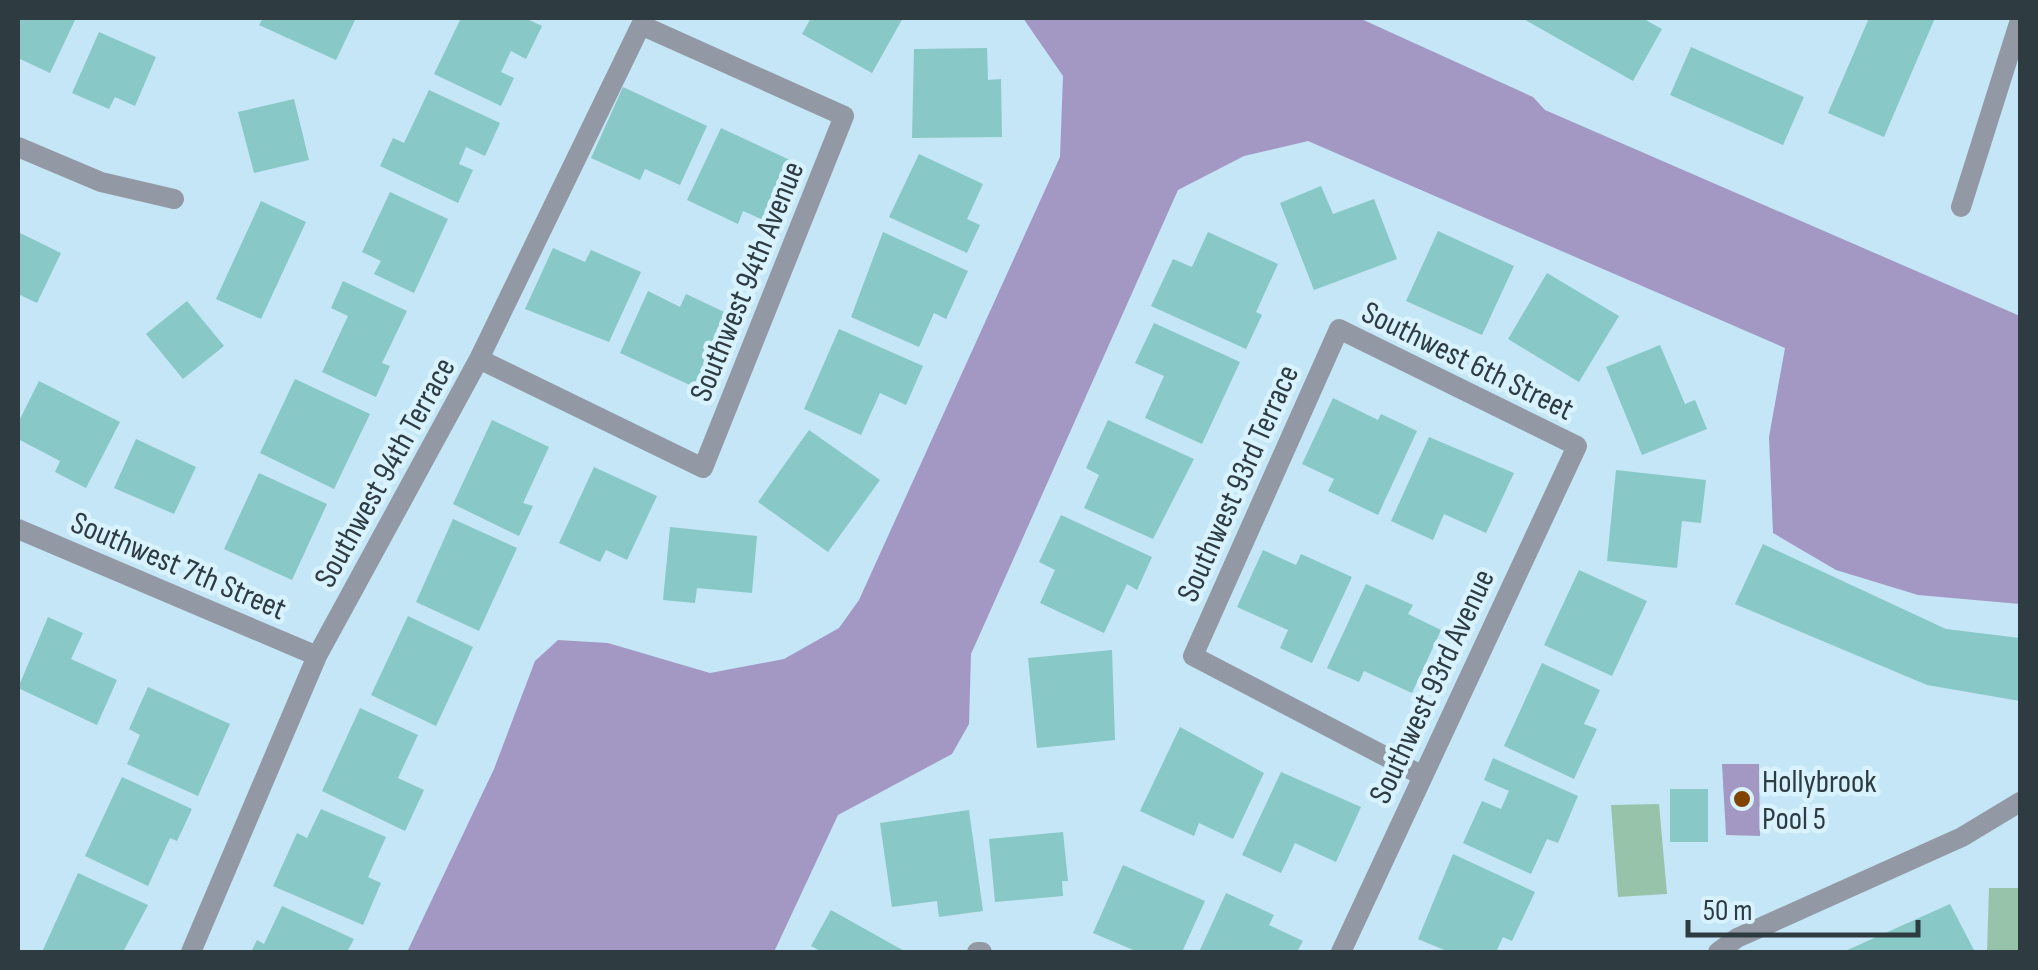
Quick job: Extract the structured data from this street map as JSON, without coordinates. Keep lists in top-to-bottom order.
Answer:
{
  "streets": {
    "street": [
      "Southwest 94th Avenue",
      "Southwest 6th Street",
      "Southwest 94th Terrace",
      "Southwest 93rd Terrace",
      "Southwest 7th Street",
      "Southwest 93rd Avenue"
    ]
  },
  "crossings": [
    ["Southwest 94th Avenue", "Southwest 94th Terrace"],
    ["Southwest 6th Street", "Southwest 93rd Terrace"],
    ["Southwest 6th Street", "Southwest 93rd Avenue"],
    ["Southwest 94th Terrace", "Southwest 7th Street"],
    ["Southwest 93rd Terrace", "Southwest 93rd Avenue"]
  ],
  "places": ["Hollybrook Pool 5"],
  "scale_bar": "50 m"
}
